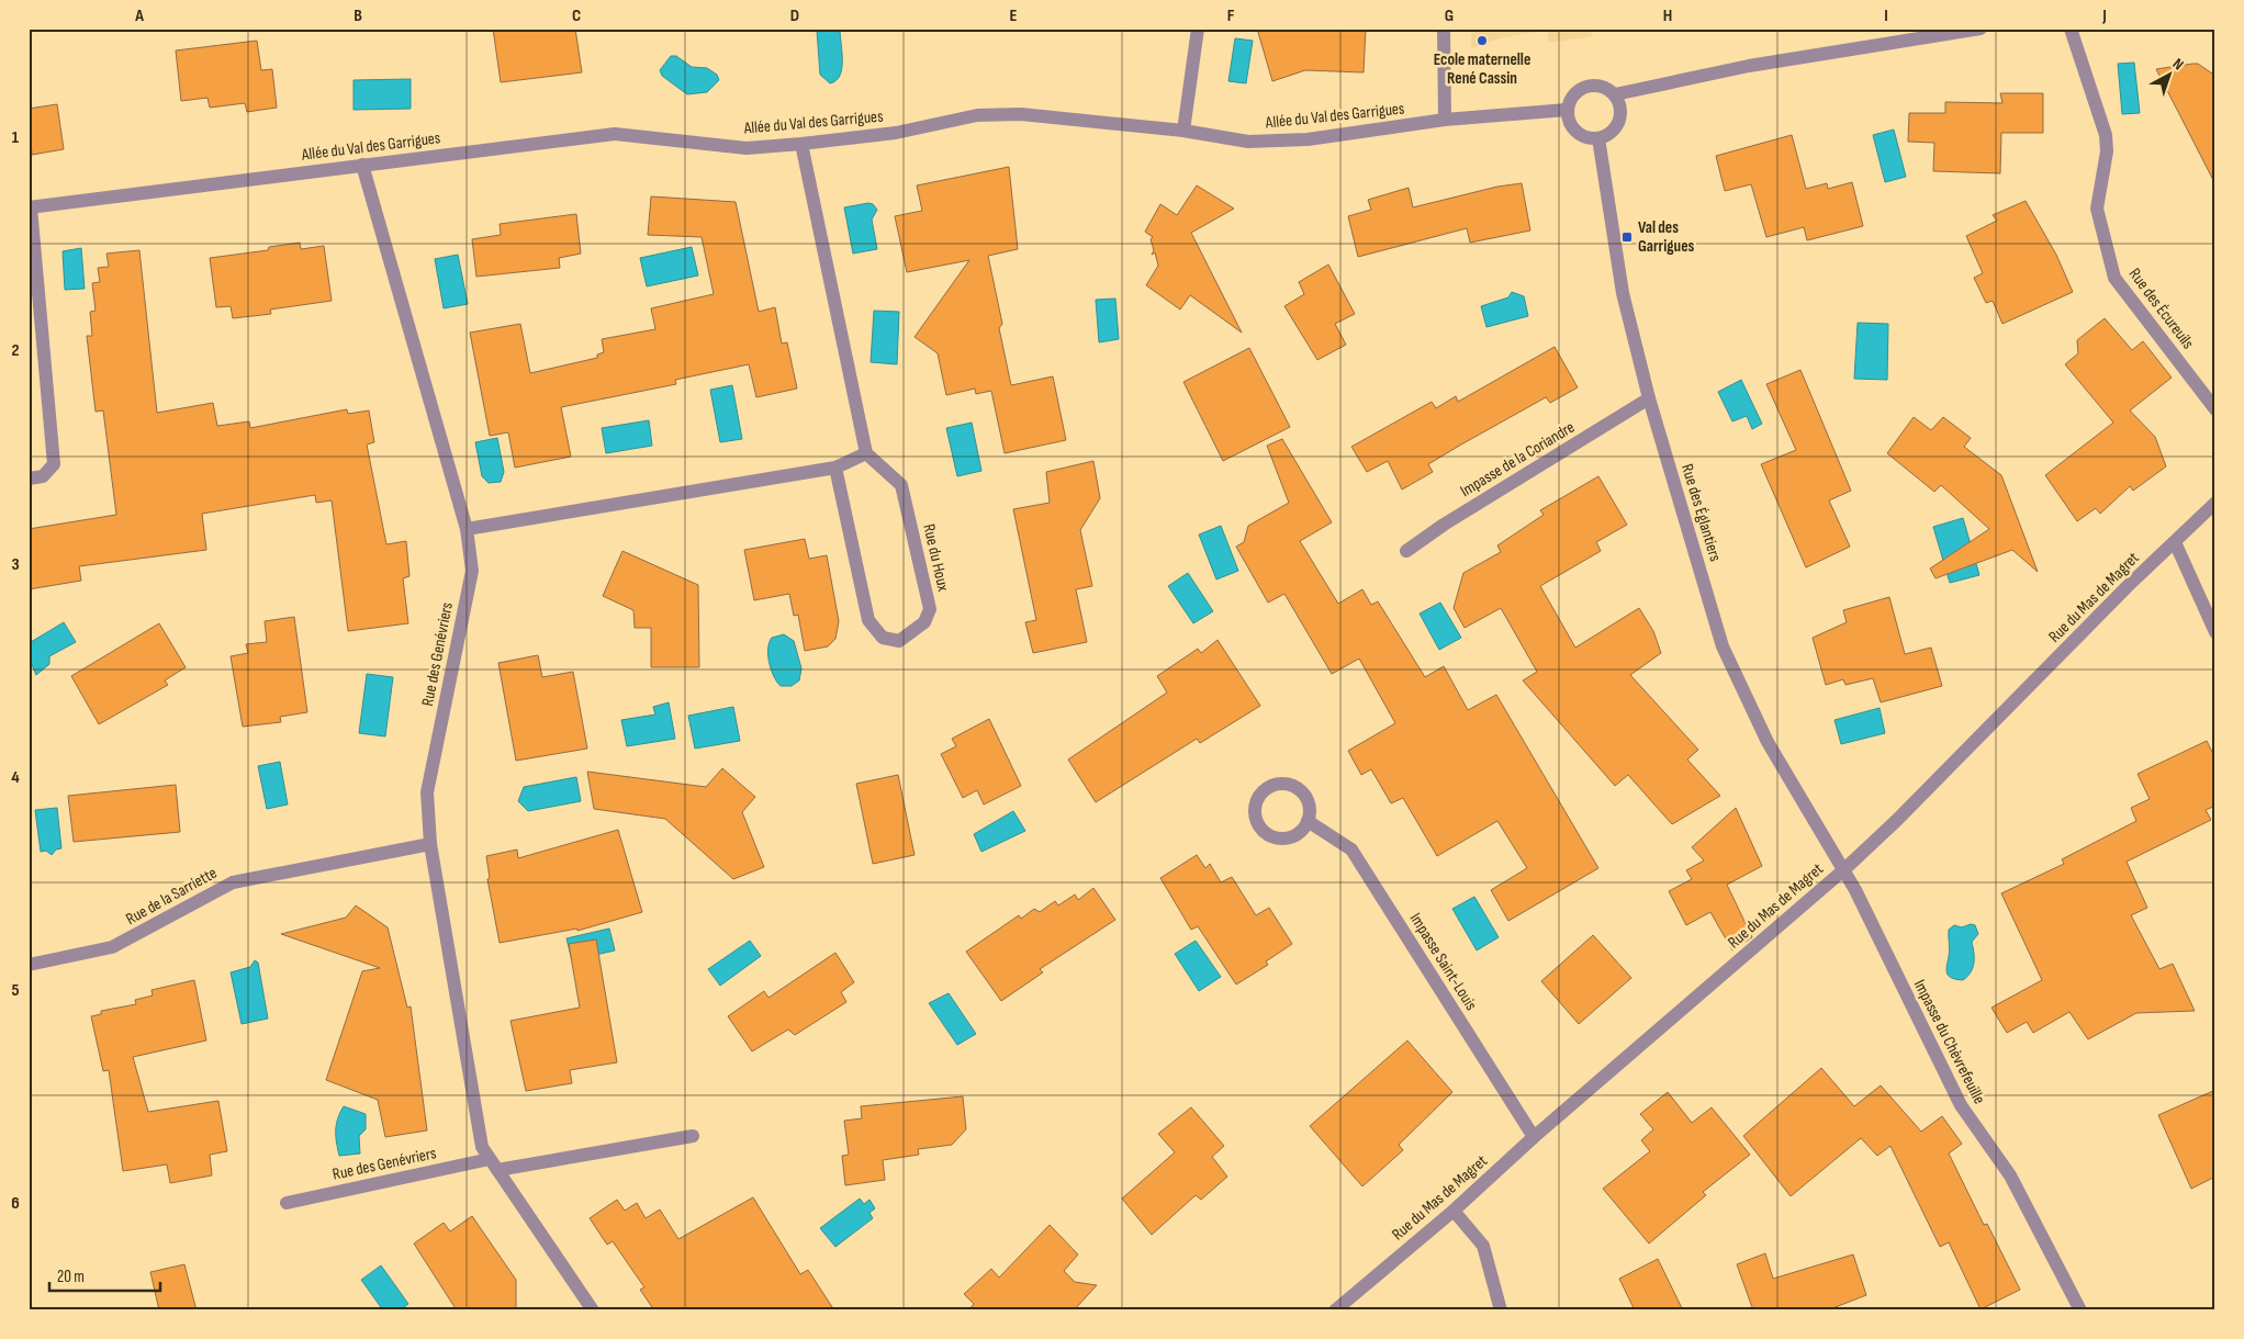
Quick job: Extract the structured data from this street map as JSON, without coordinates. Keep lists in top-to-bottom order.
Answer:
{
  "streets": {
    "street": [
      "Allée du Val des Garrigues",
      "Rue des Écureuils",
      "Impasse de la Coriandre",
      "Rue des Églantiers",
      "Rue du Houx",
      "Rue du Mas de Magret",
      "Rue des Genévriers",
      "Rue de la Sarriette",
      "Impasse Saint-Louis",
      "Impasse du Chèvrefeuille"
    ]
  },
  "crossings": [
    ["Allée du Val des Garrigues", "Rue des Églantiers"],
    ["Allée du Val des Garrigues", "Rue des Genévriers"],
    ["Impasse de la Coriandre", "Rue des Églantiers"],
    ["Rue des Églantiers", "Rue du Mas de Magret"],
    ["Rue des Églantiers", "Impasse du Chèvrefeuille"],
    ["Rue du Mas de Magret", "Impasse Saint-Louis"],
    ["Rue du Mas de Magret", "Impasse du Chèvrefeuille"],
    ["Rue des Genévriers", "Rue de la Sarriette"]
  ],
  "places": {
    "other": ["Ecole maternelle René Cassin"],
    "transit": ["Val des Garrigues"]
  },
  "scale_bar": "20 m",
  "north": "top right",
  "grid": {
    "columns": [
      "A",
      "B",
      "C",
      "D",
      "E",
      "F",
      "G",
      "H",
      "I",
      "J"
    ],
    "rows": [
      "1",
      "2",
      "3",
      "4",
      "5",
      "6"
    ]
  }
}
